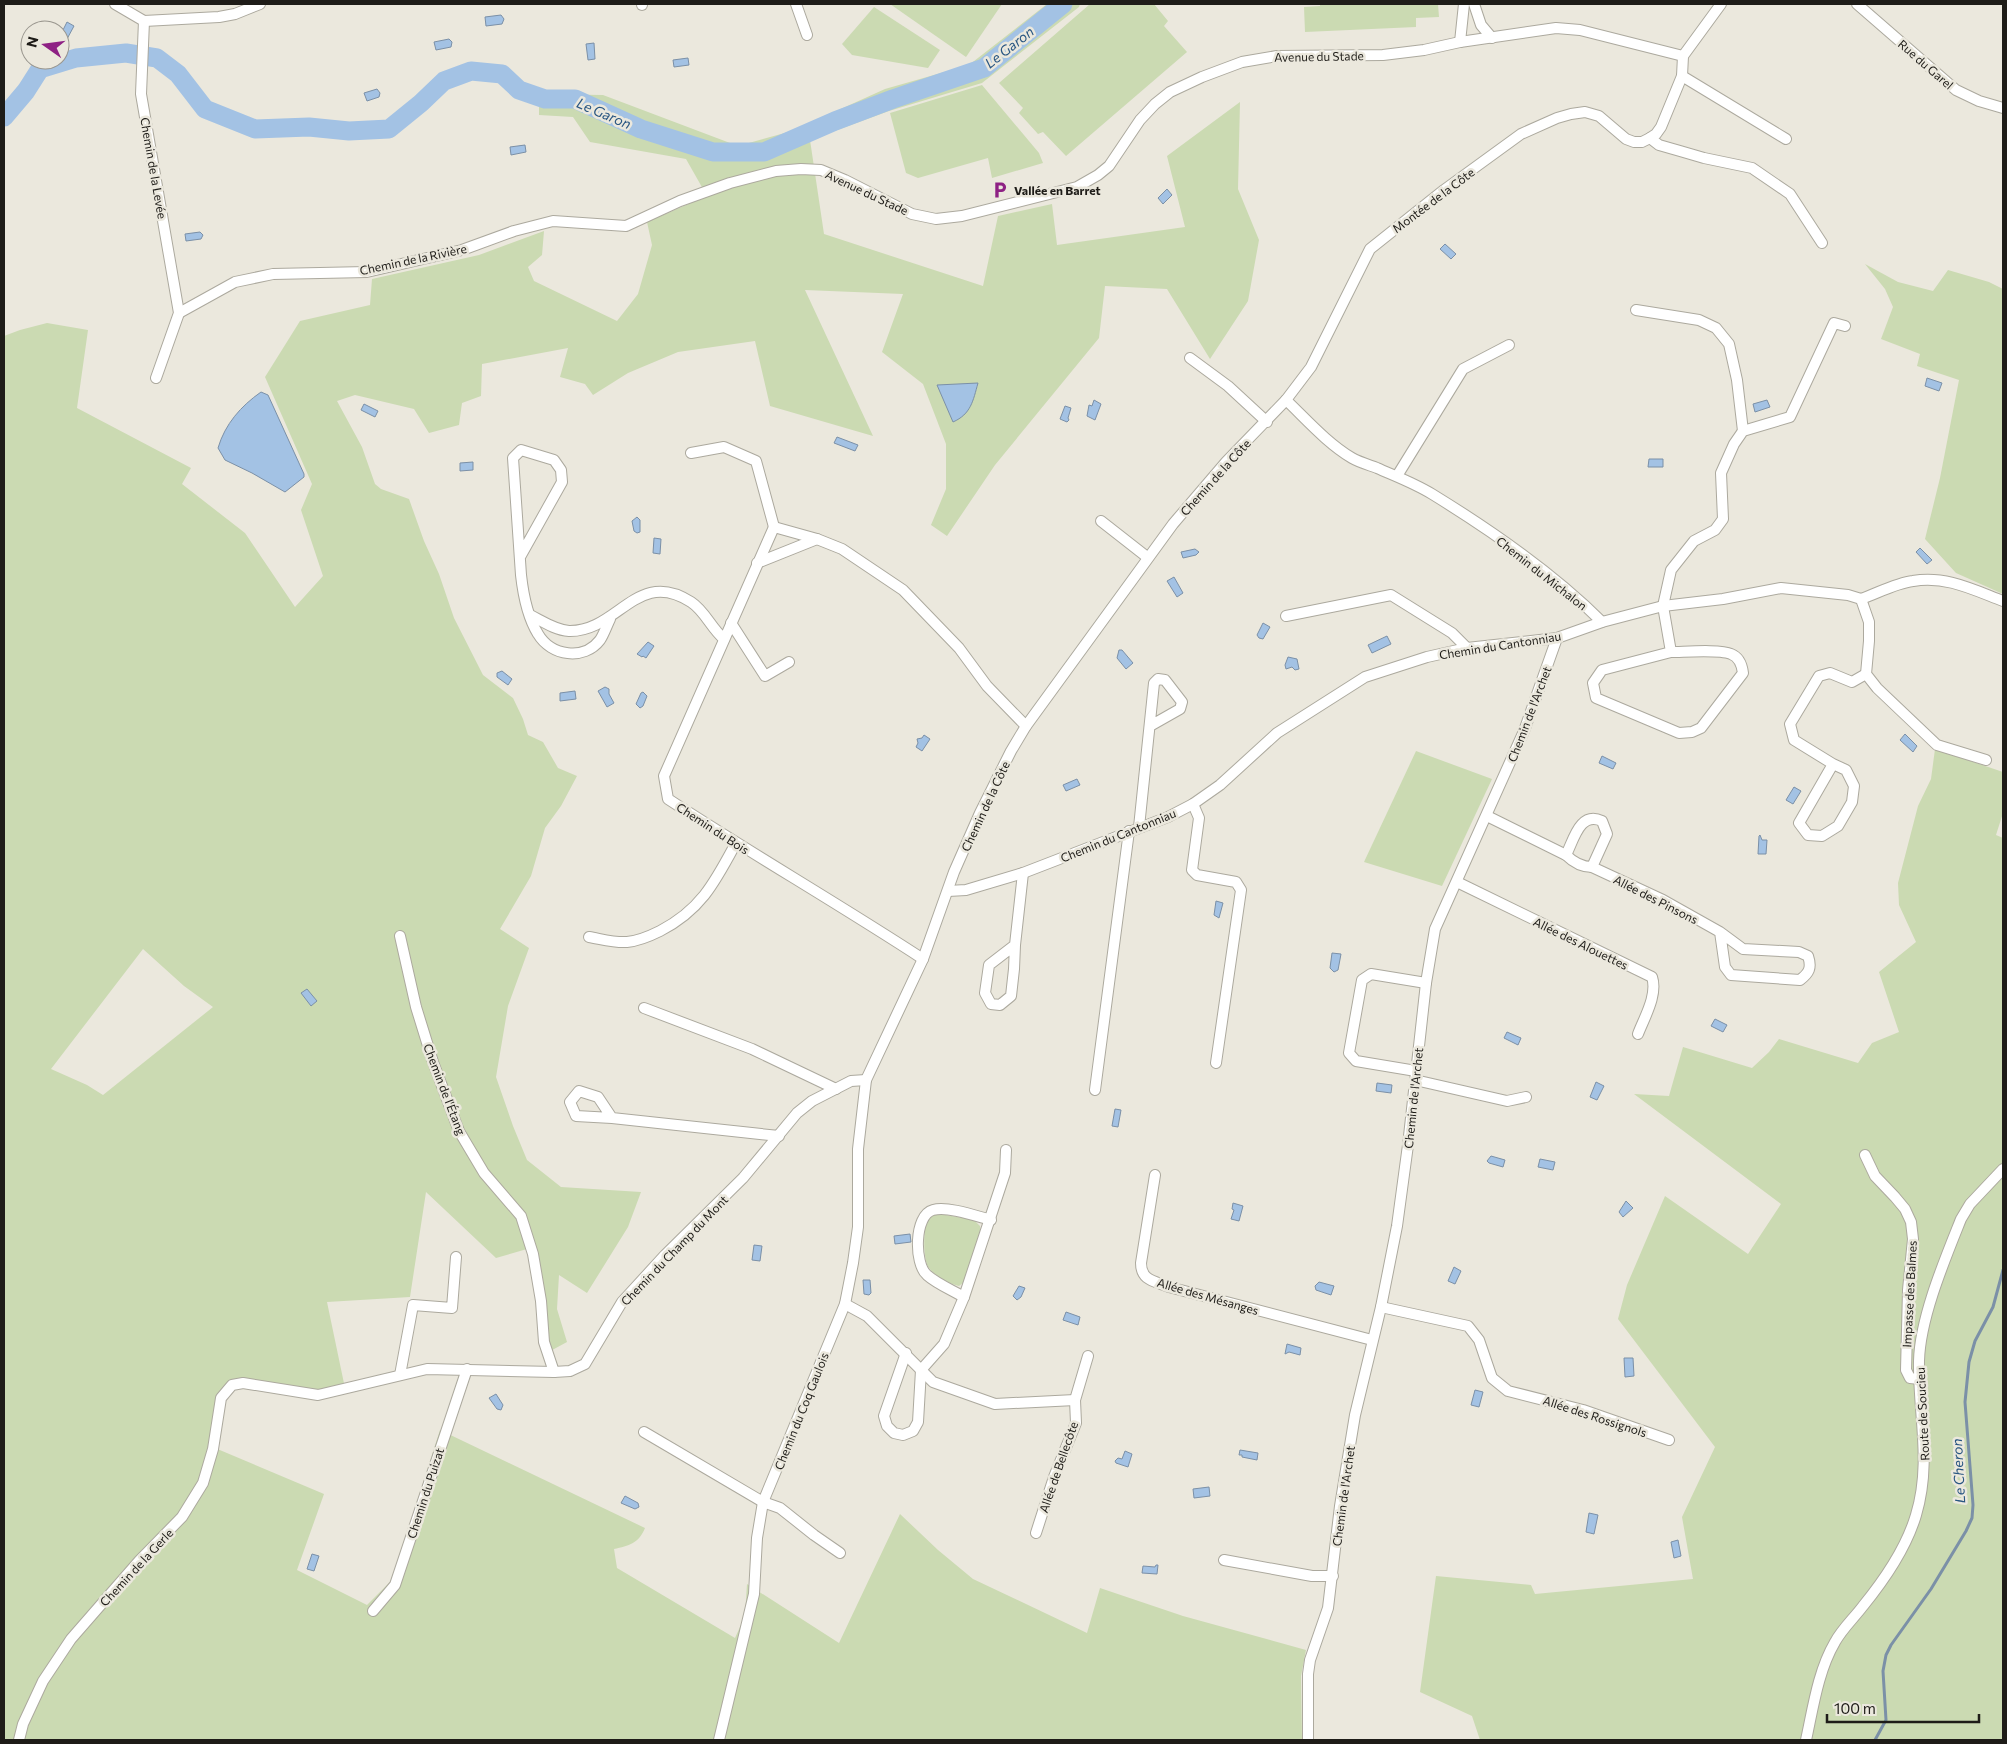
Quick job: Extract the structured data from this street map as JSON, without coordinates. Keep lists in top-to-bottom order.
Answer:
{
  "streets": {
    "street": [
      "Avenue du Stade",
      "Rue du Garel",
      "Chemin de la Levée",
      "Montée de la Côte",
      "Chemin de la Rivière",
      "Chemin de la Côte",
      "Chemin du Michalon",
      "Chemin du Cantonniau",
      "Chemin de l'Archet",
      "Chemin du Bois",
      "Allée des Pinsons",
      "Allée des Alouettes",
      "Chemin de l'Étang",
      "Chemin du Champ du Mont",
      "Impasse des Balmes",
      "Allée des Mésanges",
      "Chemin du Coq Gaulois",
      "Route de Soucieu",
      "Allée des Rossignols",
      "Allée de Bellecôte",
      "Chemin du Puizat",
      "Chemin de la Gerle"
    ]
  },
  "crossings": [
    ["Avenue du Stade", "Chemin de la Rivière"],
    ["Chemin de la Levée", "Chemin de la Rivière"],
    ["Montée de la Côte", "Chemin de la Côte"],
    ["Montée de la Côte", "Chemin du Michalon"],
    ["Chemin de la Côte", "Chemin du Michalon"],
    ["Chemin de la Côte", "Chemin du Cantonniau"],
    ["Chemin de la Côte", "Chemin du Bois"],
    ["Chemin de la Côte", "Chemin du Champ du Mont"],
    ["Chemin de la Côte", "Chemin du Coq Gaulois"],
    ["Chemin du Michalon", "Chemin du Cantonniau"],
    ["Chemin du Cantonniau", "Chemin de l'Archet"],
    ["Chemin de l'Archet", "Allée des Pinsons"],
    ["Chemin de l'Archet", "Allée des Alouettes"],
    ["Chemin de l'Archet", "Allée des Mésanges"],
    ["Chemin de l'Archet", "Allée des Rossignols"],
    ["Chemin de l'Étang", "Chemin du Champ du Mont"],
    ["Chemin du Champ du Mont", "Chemin du Coq Gaulois"],
    ["Chemin du Champ du Mont", "Chemin du Puizat"],
    ["Chemin du Champ du Mont", "Chemin de la Gerle"],
    ["Impasse des Balmes", "Route de Soucieu"]
  ],
  "water": ["Le Garon", "Le Cheron"],
  "places": {
    "parking": ["Vallée en Barret"]
  },
  "scale_bar": "100 m",
  "north": "left"
}
